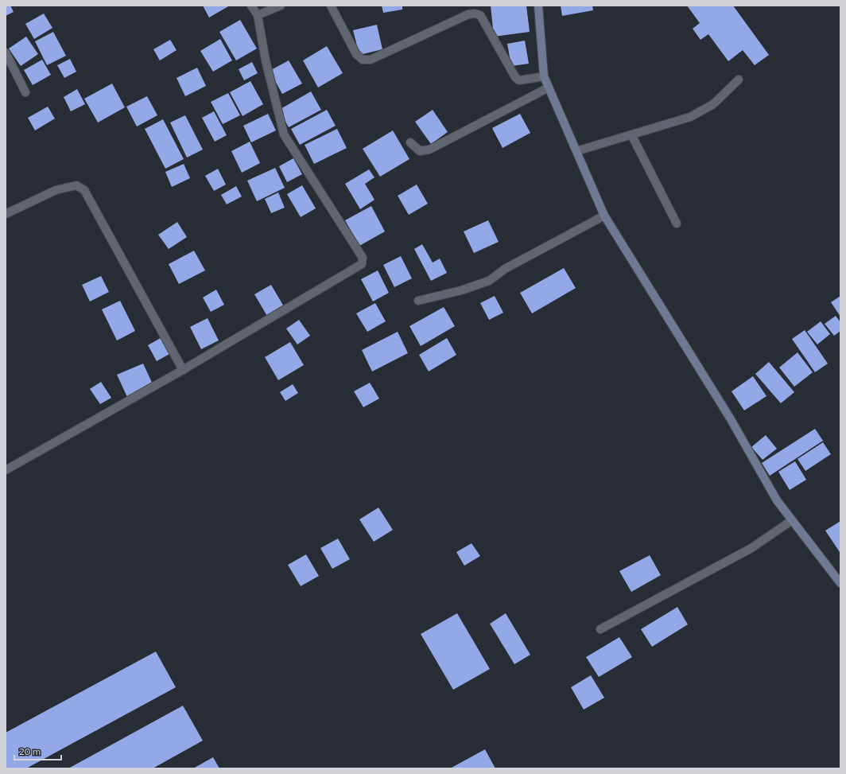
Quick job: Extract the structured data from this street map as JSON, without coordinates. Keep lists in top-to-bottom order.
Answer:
{
  "scale_bar": "20 m"
}
